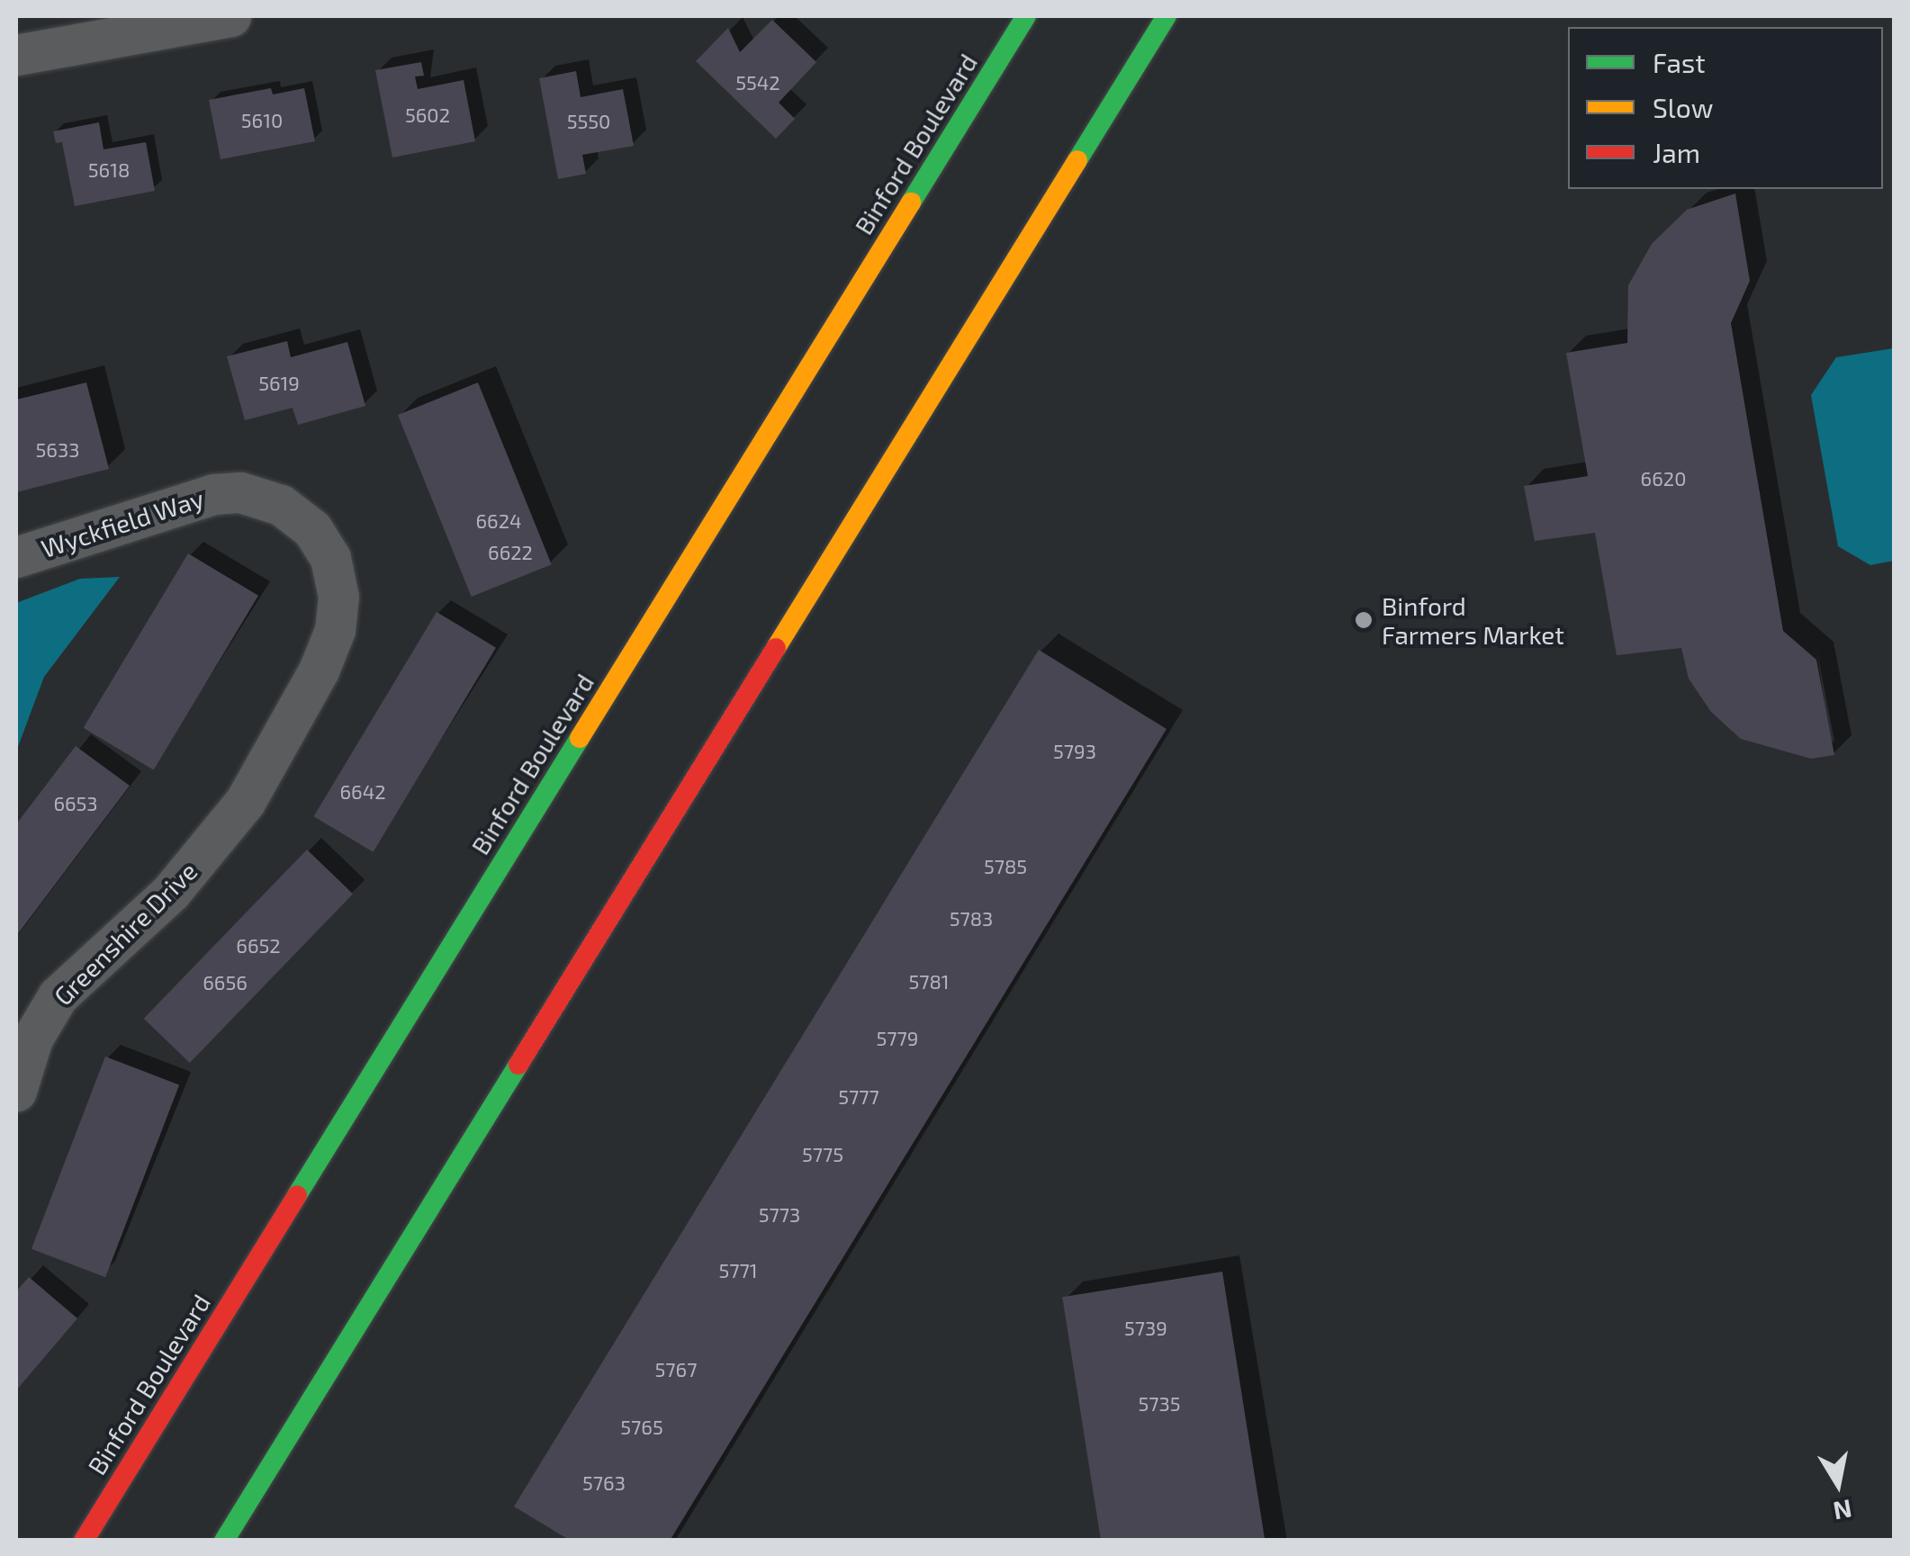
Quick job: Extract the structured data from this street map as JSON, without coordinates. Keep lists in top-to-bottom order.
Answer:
{
  "streets": {
    "main road": ["Binford Boulevard"],
    "street": ["Wyckfield Way", "Greenshire Drive"]
  },
  "crossings": [
    ["Wyckfield Way", "Greenshire Drive"]
  ],
  "places": ["Binford Farmers Market"],
  "house_numbers": [
    "5542",
    "5602",
    "5610",
    "5550",
    "5618",
    "5619",
    "5633",
    "6620",
    "6624",
    "6622",
    "5793",
    "6642",
    "6653",
    "5785",
    "5783",
    "6652",
    "5781",
    "6656",
    "5779",
    "5777",
    "5775",
    "5773",
    "5771",
    "5739",
    "5767",
    "5735",
    "5765",
    "5763"
  ],
  "legend": ["Fast", "Slow", "Jam"],
  "north": "bottom"
}
